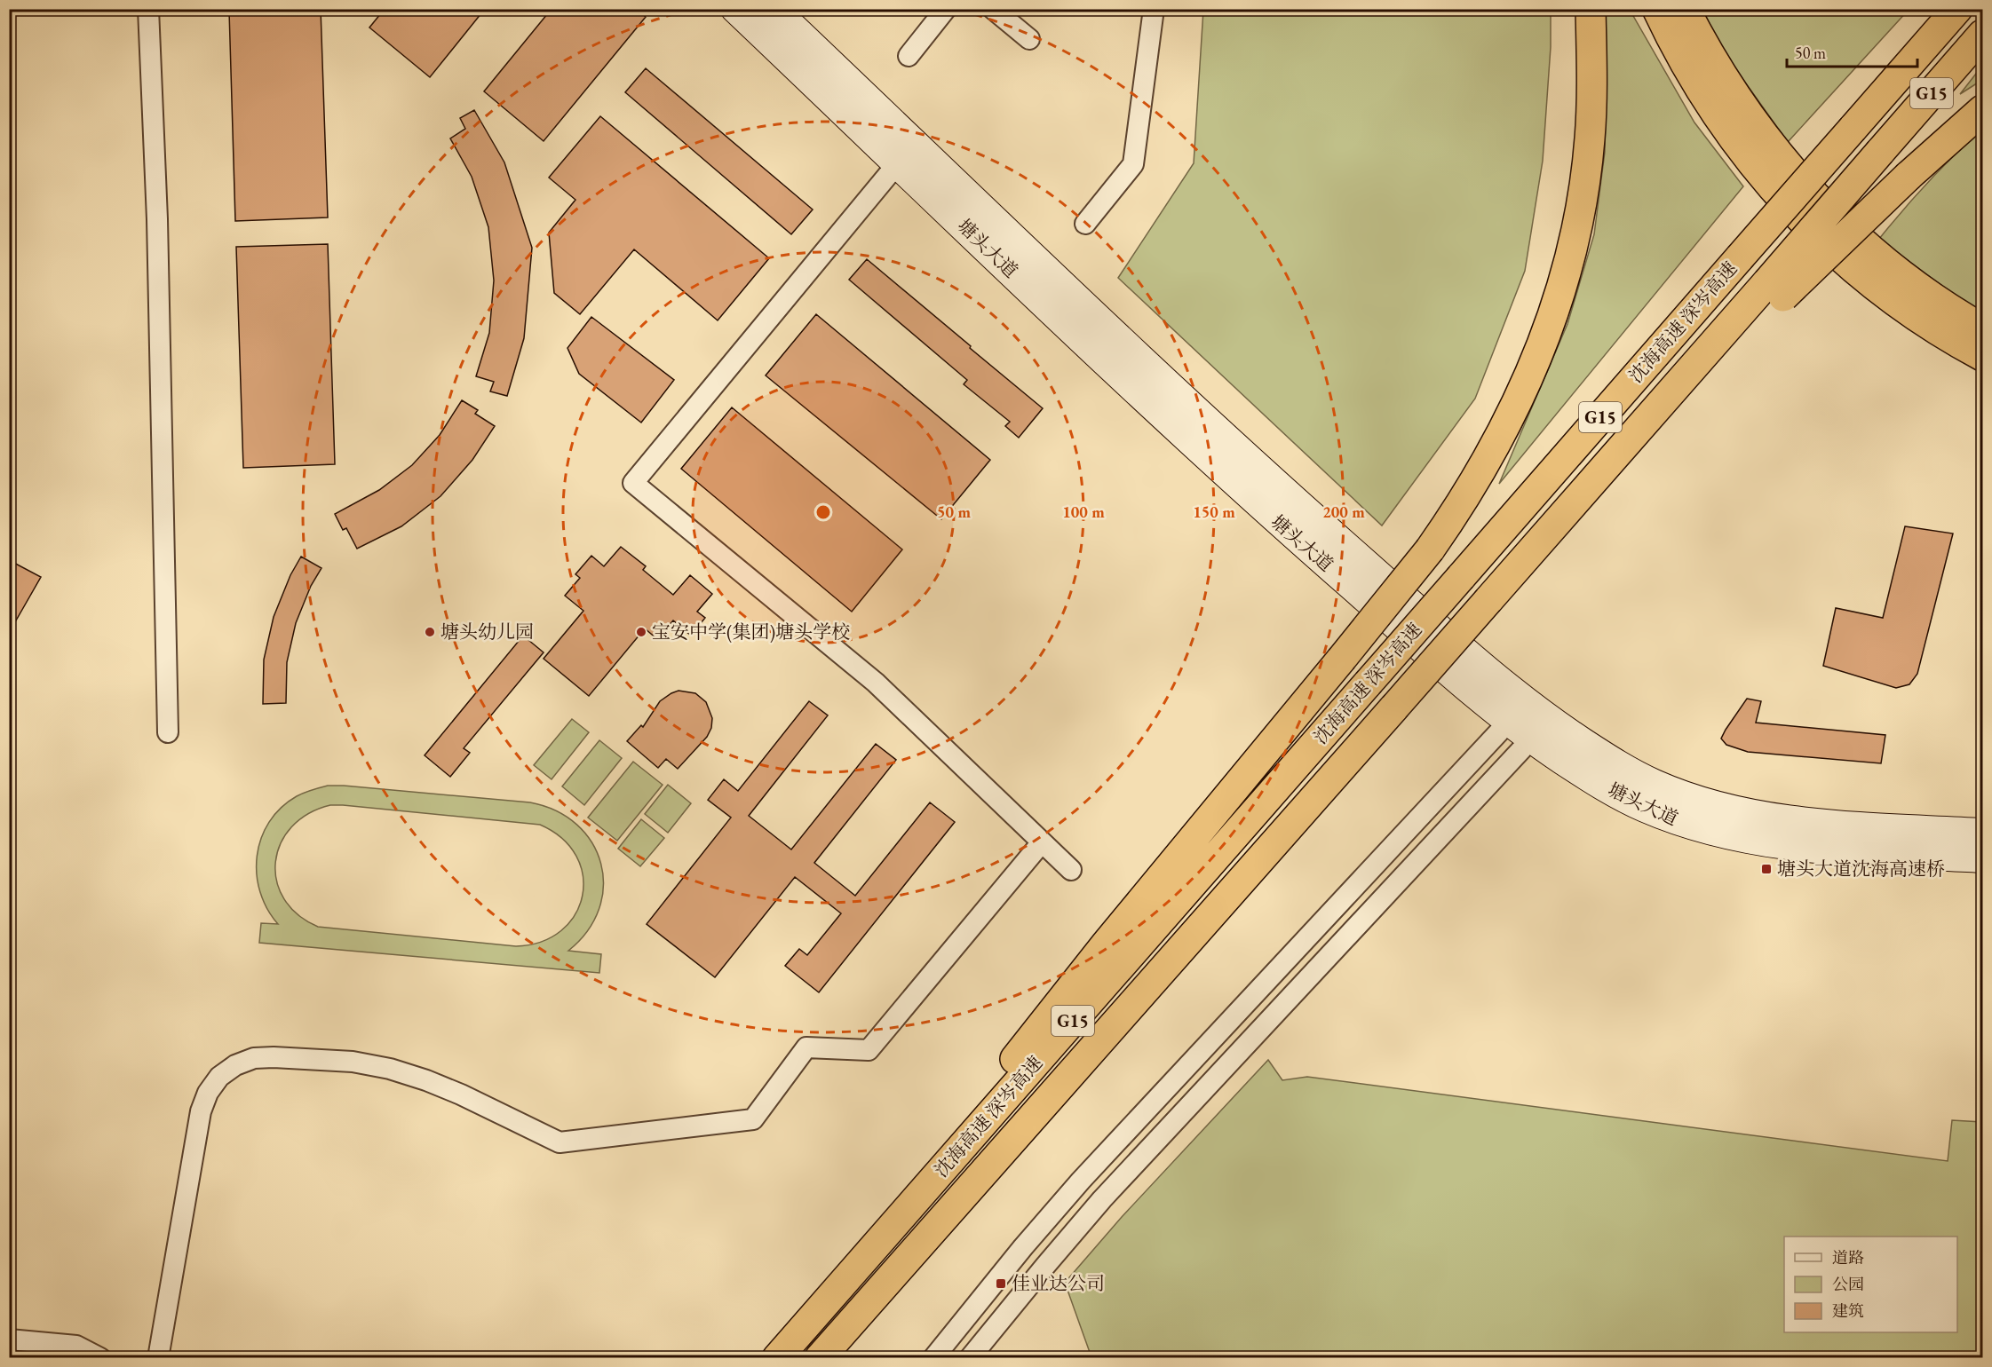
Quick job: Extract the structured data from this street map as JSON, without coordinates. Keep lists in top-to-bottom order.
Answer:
{
  "streets": {
    "highway": ["G15", "沈海高速 深岑高速"],
    "main road": ["塘头大道"]
  },
  "places": {
    "other": ["塘头幼儿园", "宝安中学(集团)塘头学校"],
    "transit": ["塘头大道沈海高速桥", "佳业达公司"]
  },
  "legend": ["道路", "公园", "建筑"],
  "scale_bar": "50 m",
  "rings": [
    "50 m",
    "100 m",
    "150 m",
    "200 m"
  ]
}
